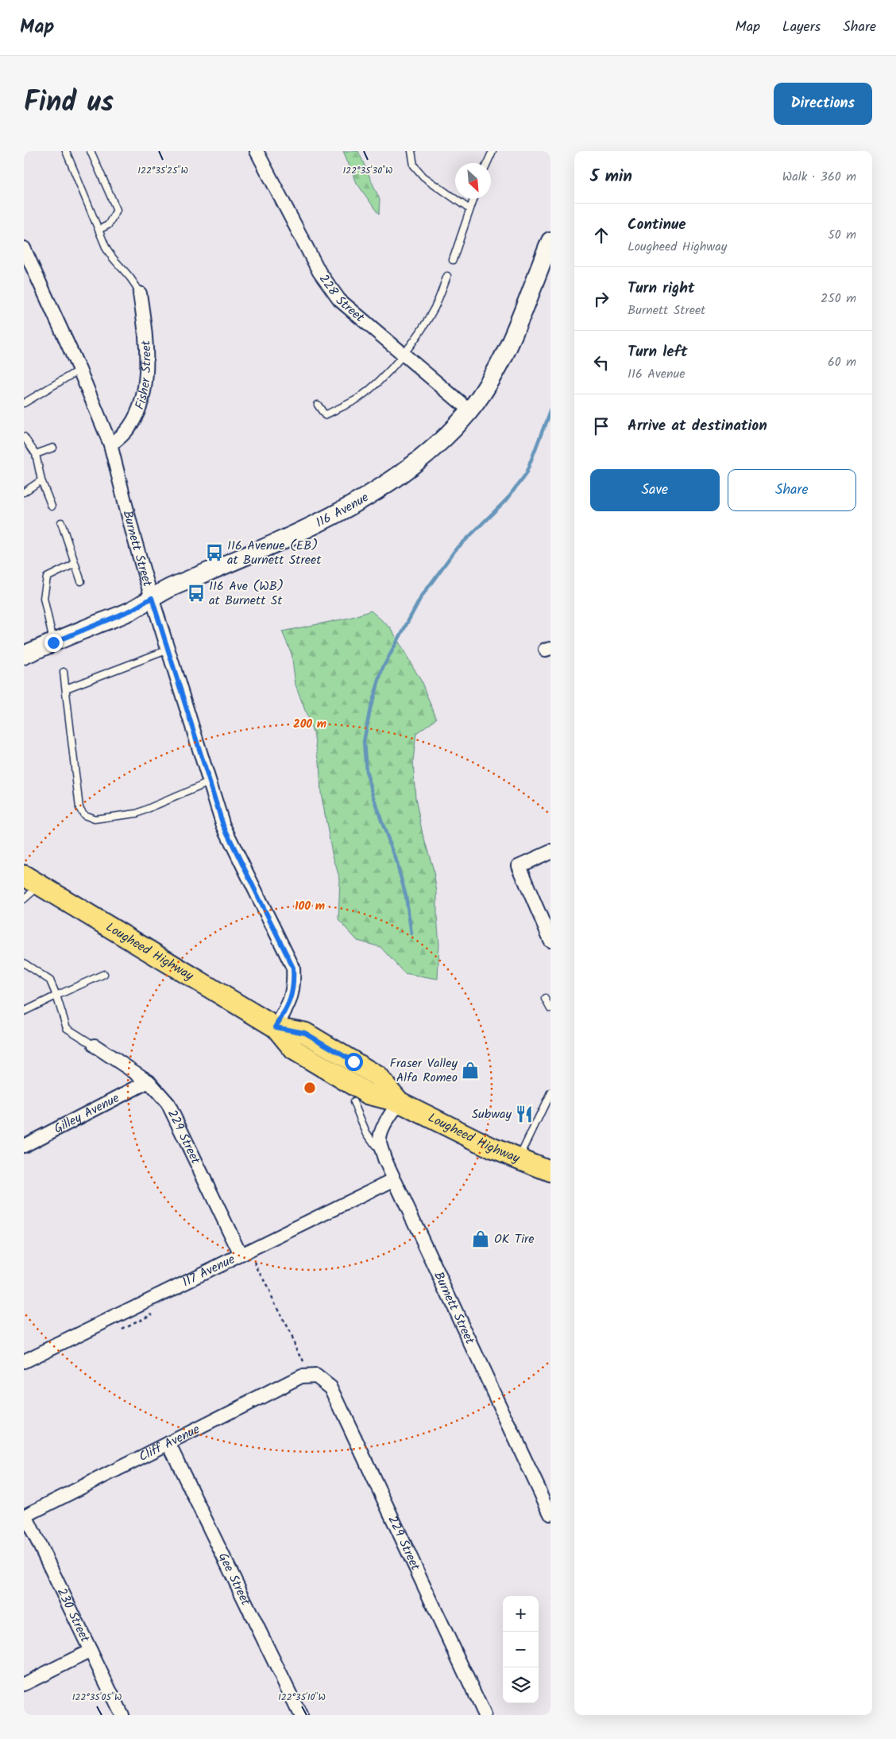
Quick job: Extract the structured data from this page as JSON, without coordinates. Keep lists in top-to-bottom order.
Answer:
{
  "streets": {
    "main road": ["Lougheed Highway"],
    "street": [
      "228 Street",
      "Fisher Street",
      "116 Avenue",
      "Burnett Street",
      "Gilley Avenue",
      "229 Street",
      "117 Avenue",
      "Cliff Avenue",
      "Gee Street",
      "230 Street"
    ]
  },
  "crossings": [
    ["228 Street", "116 Avenue"],
    ["Fisher Street", "Burnett Street"],
    ["116 Avenue", "Burnett Street"],
    ["Burnett Street", "Lougheed Highway"],
    ["Burnett Street", "117 Avenue"],
    ["Gilley Avenue", "229 Street"],
    ["229 Street", "117 Avenue"],
    ["229 Street", "Cliff Avenue"],
    ["Cliff Avenue", "Gee Street"],
    ["Cliff Avenue", "230 Street"]
  ],
  "places": {
    "bus stop": ["116 Avenue (EB) at Burnett Street", "116 Ave (WB) at Burnett St"],
    "shop": ["Fraser Valley Alfa Romeo", "OK Tire"],
    "restaurant": ["Subway"]
  },
  "north": "bottom right",
  "page": {
    "header": "Map",
    "nav": ["Map", "Layers", "Share"],
    "title": "Find us",
    "buttons": [
      "Directions",
      ["Save", "Share"]
    ],
    "heading": ["5 min", "Walk · 360 m"],
    "list": [
      ["Continue", "Lougheed Highway", "50 m"],
      ["Turn right", "Burnett Street", "250 m"],
      ["Turn left", "116 Avenue", "60 m"],
      "Arrive at destination"
    ],
    "map_buttons": ["+", "−"]
  },
  "coordinates": [
    "122°35'25\"W",
    "122°35'30\"W",
    "122°35'05\"W",
    "122°35'10\"W"
  ],
  "rings": ["200 m", "100 m"]
}
